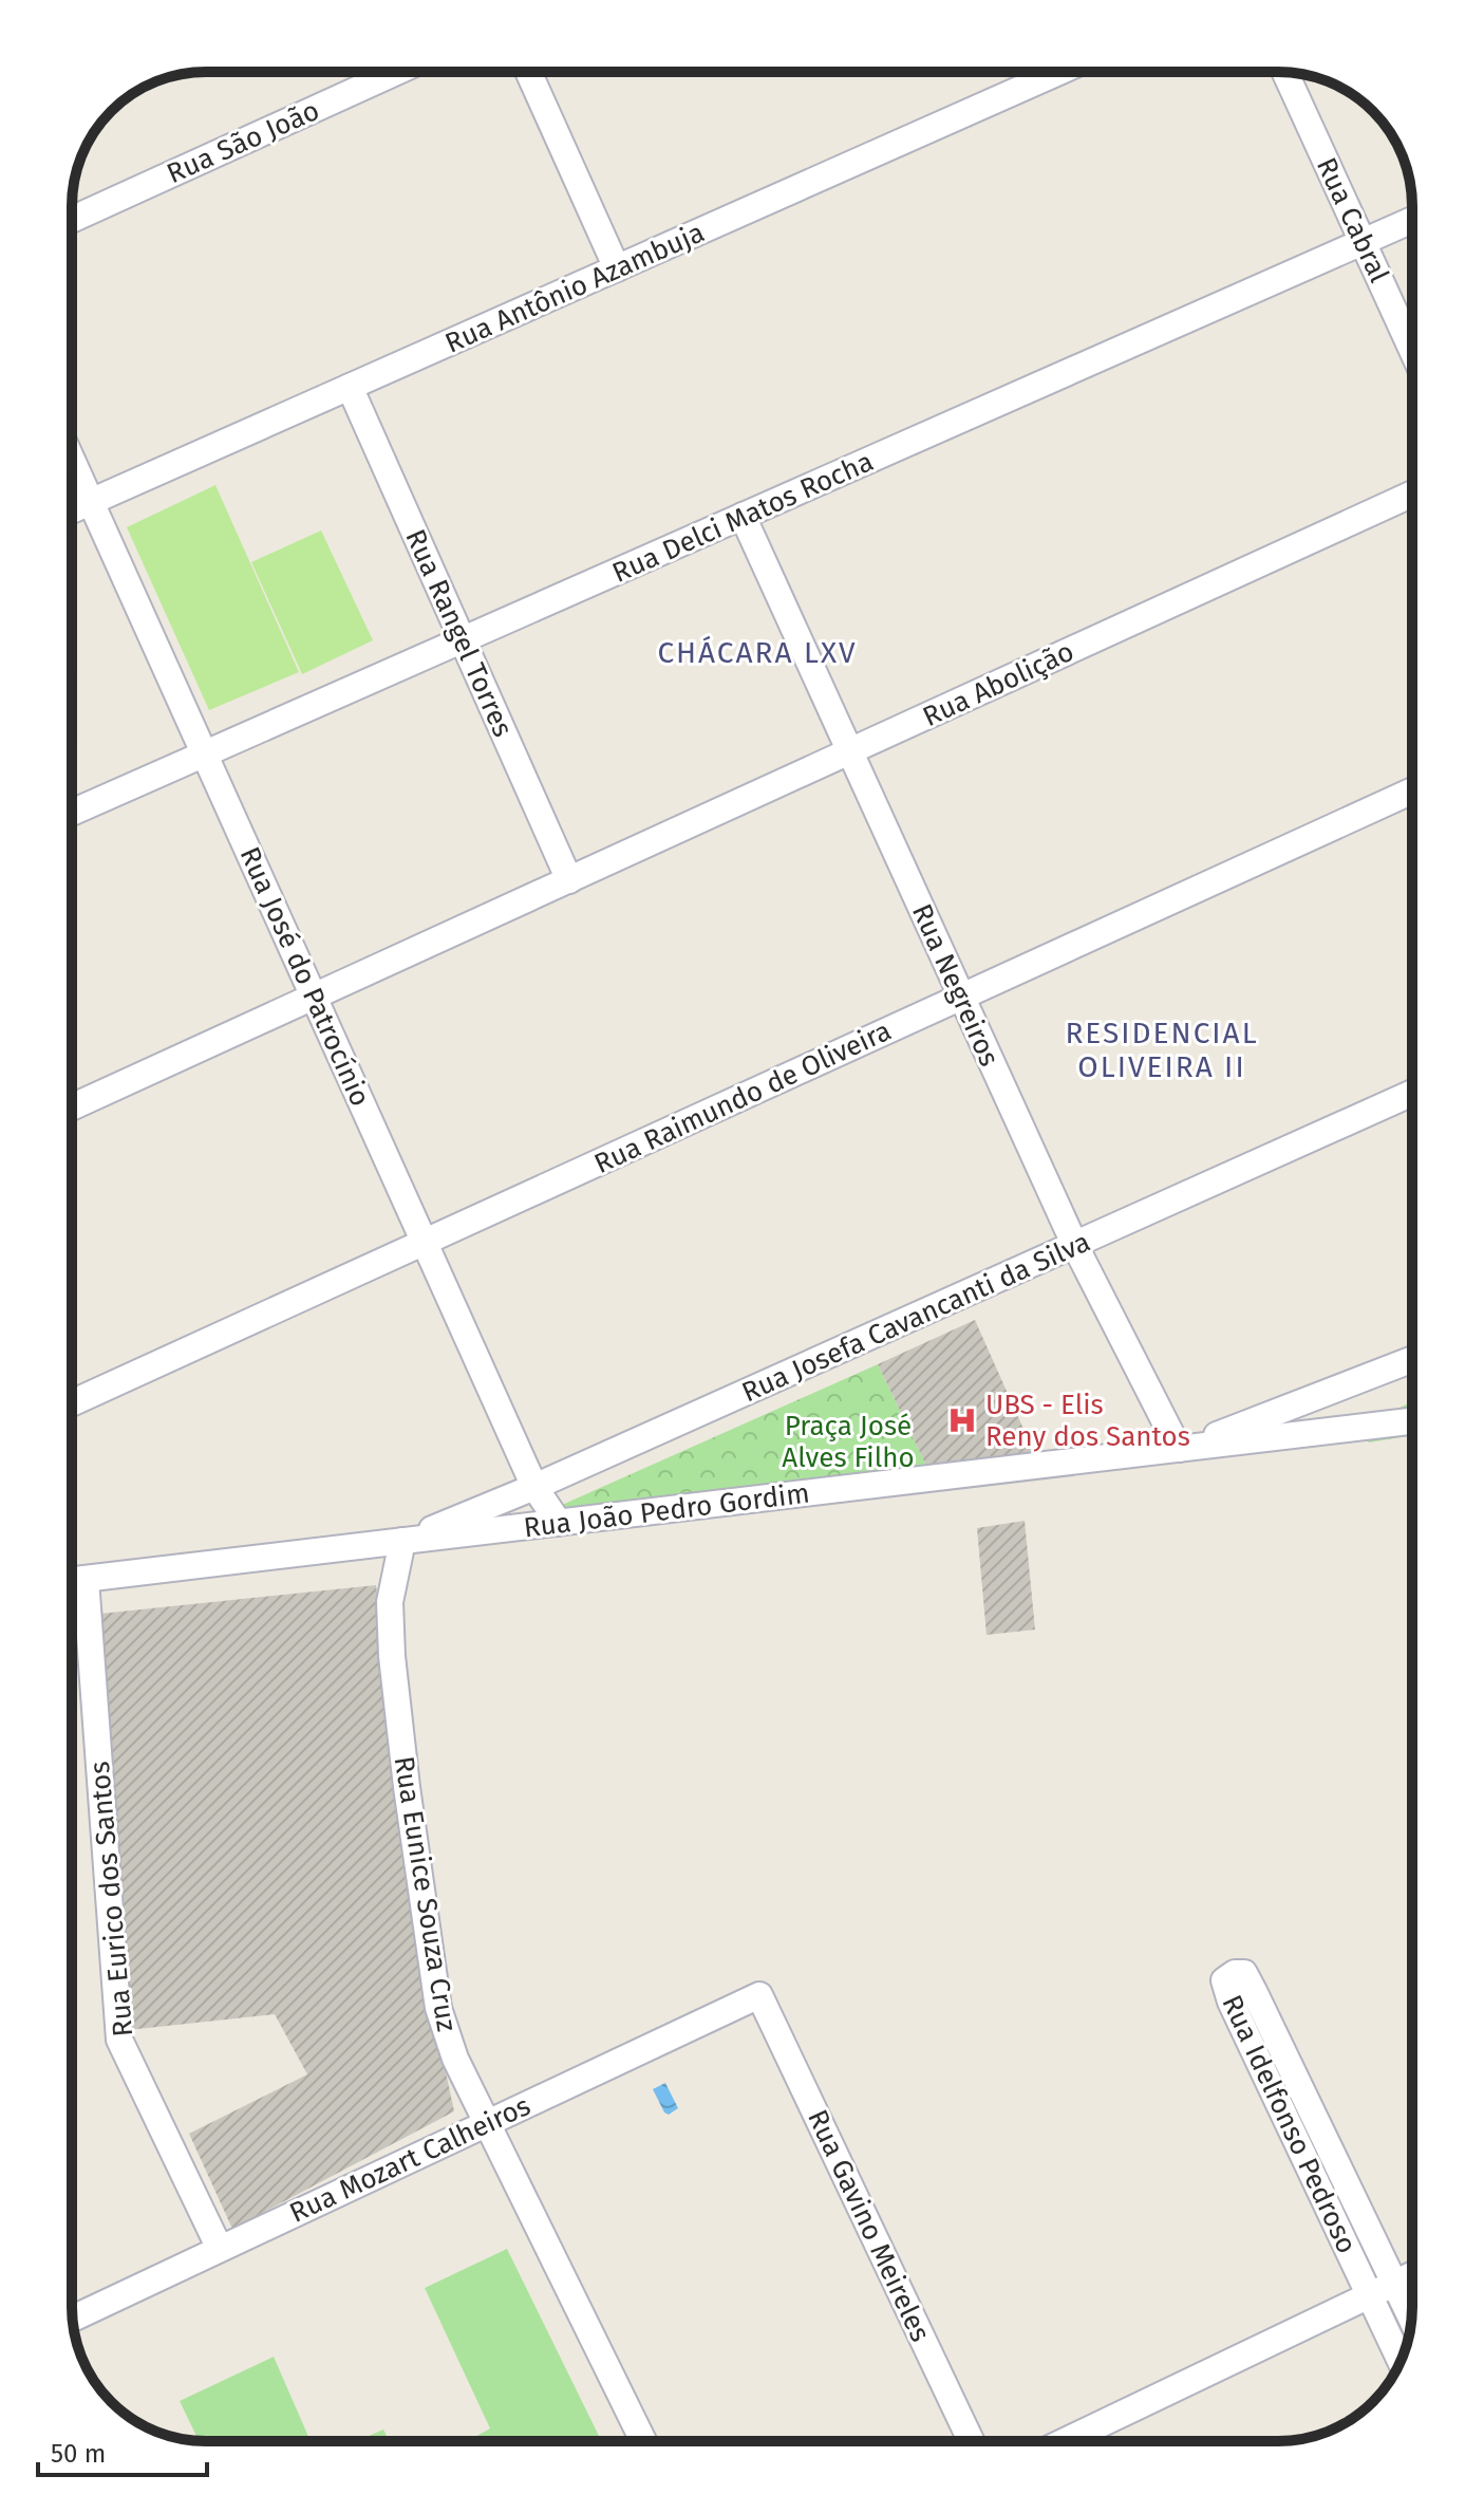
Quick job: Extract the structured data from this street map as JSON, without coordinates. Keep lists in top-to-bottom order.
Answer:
{
  "streets": {
    "street": [
      "Rua São João",
      "Rua Cabral",
      "Rua Antônio Azambuja",
      "Rua Delci Matos Rocha",
      "Rua Rangel Torres",
      "Rua Abolição",
      "Rua José do Patrocínio",
      "Rua Negreiros",
      "Rua Raimundo de Oliveira",
      "Rua Josefa Cavancanti da Silva",
      "Rua João Pedro Gordim",
      "Rua Eunice Souza Cruz",
      "Rua Eurico dos Santos",
      "Rua Idelfonso Pedroso",
      "Rua Mozart Calheiros",
      "Rua Gavino Meireles"
    ]
  },
  "crossings": [
    ["Rua Cabral", "Rua Delci Matos Rocha"],
    ["Rua Antônio Azambuja", "Rua Rangel Torres"],
    ["Rua Antônio Azambuja", "Rua José do Patrocínio"],
    ["Rua Delci Matos Rocha", "Rua Rangel Torres"],
    ["Rua Delci Matos Rocha", "Rua José do Patrocínio"],
    ["Rua Delci Matos Rocha", "Rua Negreiros"],
    ["Rua Rangel Torres", "Rua Abolição"],
    ["Rua Abolição", "Rua José do Patrocínio"],
    ["Rua Abolição", "Rua Negreiros"],
    ["Rua José do Patrocínio", "Rua Raimundo de Oliveira"],
    ["Rua José do Patrocínio", "Rua Josefa Cavancanti da Silva"],
    ["Rua José do Patrocínio", "Rua João Pedro Gordim"],
    ["Rua Negreiros", "Rua Raimundo de Oliveira"],
    ["Rua Negreiros", "Rua Josefa Cavancanti da Silva"],
    ["Rua Negreiros", "Rua João Pedro Gordim"],
    ["Rua Josefa Cavancanti da Silva", "Rua João Pedro Gordim"],
    ["Rua Josefa Cavancanti da Silva", "Rua Eunice Souza Cruz"],
    ["Rua João Pedro Gordim", "Rua Eunice Souza Cruz"],
    ["Rua João Pedro Gordim", "Rua Eurico dos Santos"],
    ["Rua Eunice Souza Cruz", "Rua Mozart Calheiros"],
    ["Rua Eurico dos Santos", "Rua Mozart Calheiros"],
    ["Rua Mozart Calheiros", "Rua Gavino Meireles"]
  ],
  "districts": ["CHÁCARA LXV", "RESIDENCIAL OLIVEIRA II"],
  "parks": ["Praça José Alves Filho"],
  "places": {
    "hospital": ["UBS - Elis Reny dos Santos"]
  },
  "scale_bar": "50 m"
}
